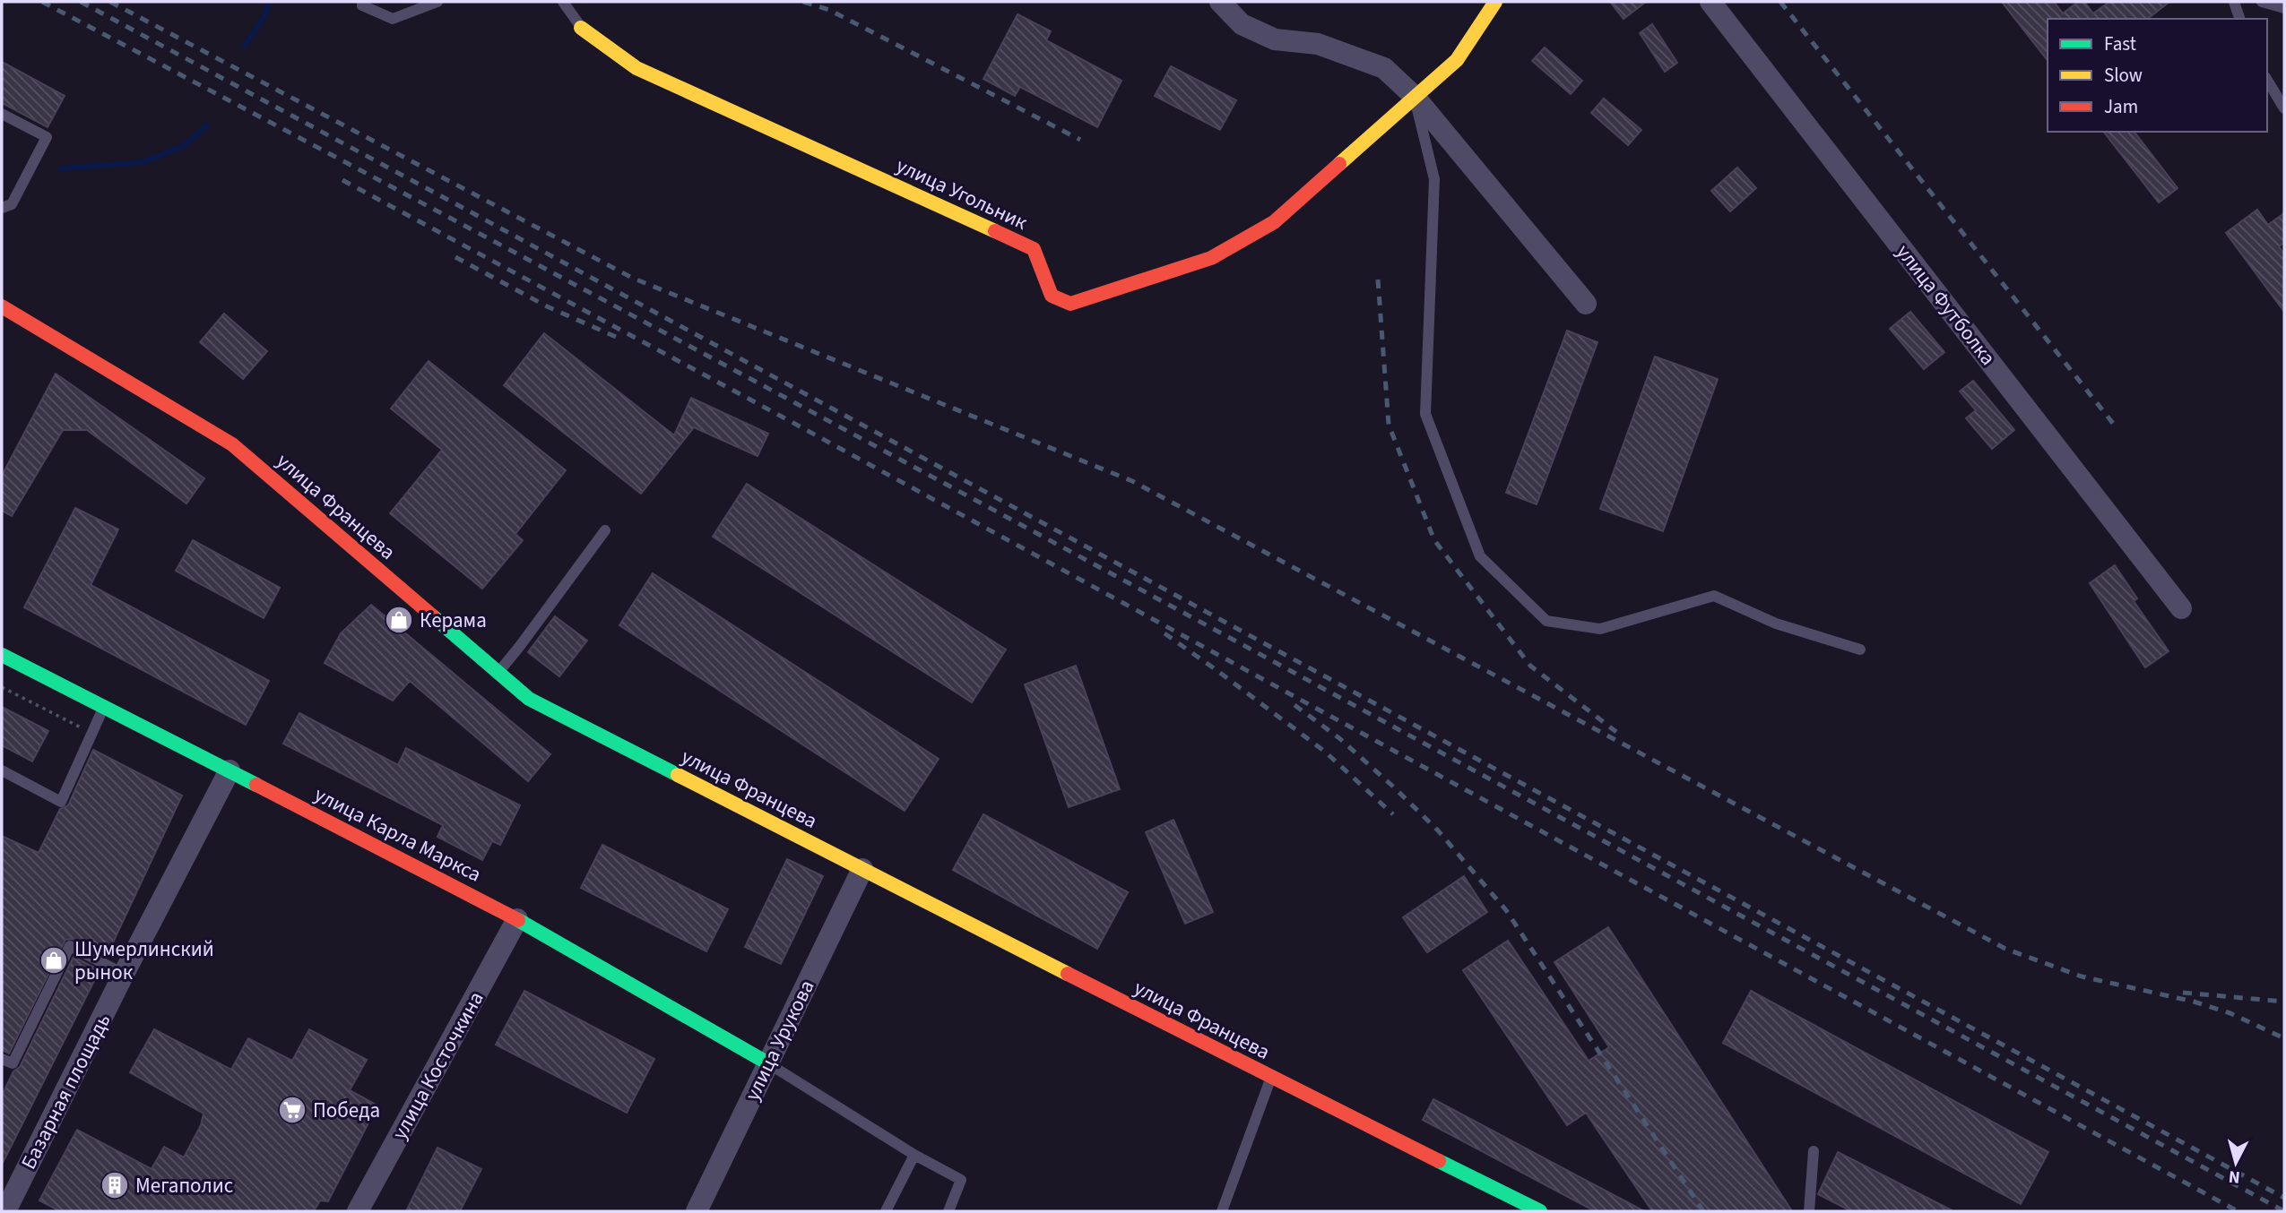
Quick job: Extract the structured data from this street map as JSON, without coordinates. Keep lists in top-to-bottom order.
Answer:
{
  "streets": {
    "street": [
      "улица Угольник",
      "улица Футболка",
      "улица Францева",
      "улица Карла Маркса",
      "улица Урукова",
      "улица Косточкина",
      "Базарная площадь"
    ]
  },
  "crossings": [
    ["улица Францева", "улица Урукова"],
    ["улица Карла Маркса", "улица Урукова"],
    ["улица Карла Маркса", "улица Косточкина"],
    ["улица Карла Маркса", "Базарная площадь"]
  ],
  "places": {
    "shop": ["Керама", "Шумерлинский рынок"],
    "supermarket": ["Победа"],
    "building": ["Мегаполис"]
  },
  "legend": ["Fast", "Slow", "Jam"],
  "north": "bottom"
}
